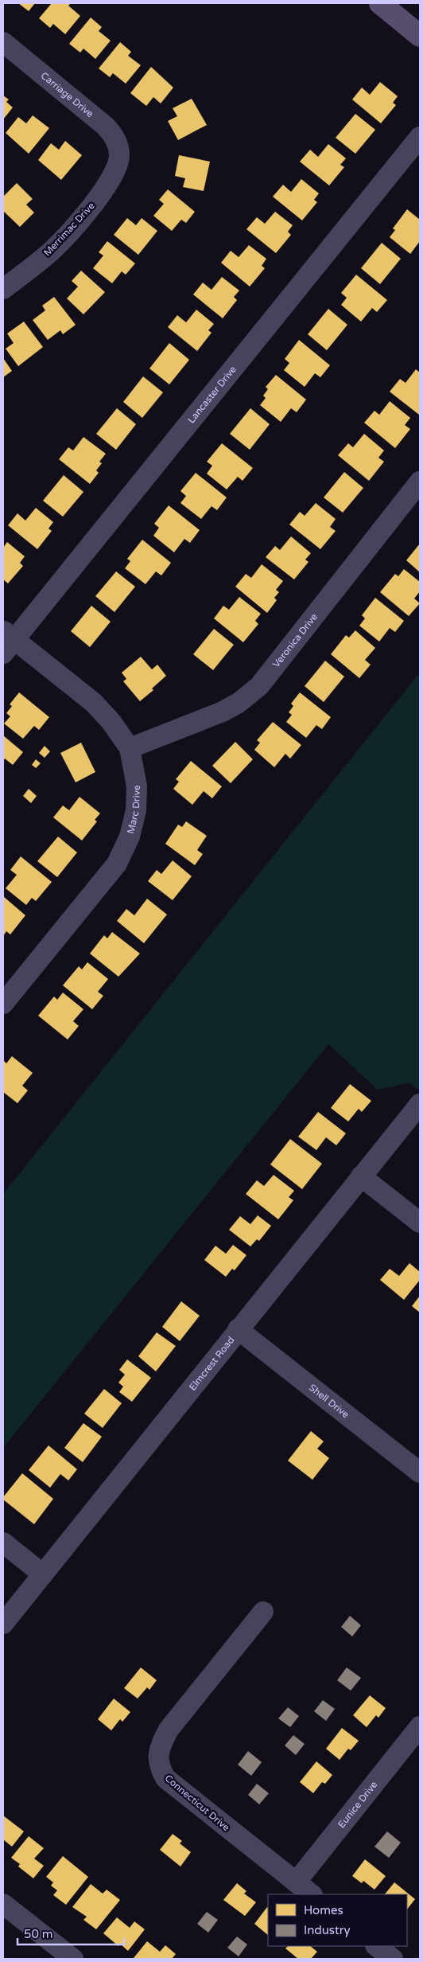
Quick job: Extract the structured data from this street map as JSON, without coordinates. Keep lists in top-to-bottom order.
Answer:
{
  "streets": {
    "street": [
      "Carriage Drive",
      "Merrimac Drive",
      "Lancaster Drive",
      "Veronica Drive",
      "Marc Drive",
      "Elmcrest Road",
      "Shell Drive",
      "Connecticut Drive",
      "Eunice Drive"
    ]
  },
  "crossings": [
    ["Carriage Drive", "Merrimac Drive"],
    ["Lancaster Drive", "Marc Drive"],
    ["Veronica Drive", "Marc Drive"],
    ["Elmcrest Road", "Shell Drive"],
    ["Connecticut Drive", "Eunice Drive"]
  ],
  "legend": ["Homes", "Industry"],
  "scale_bar": "50 m"
}
